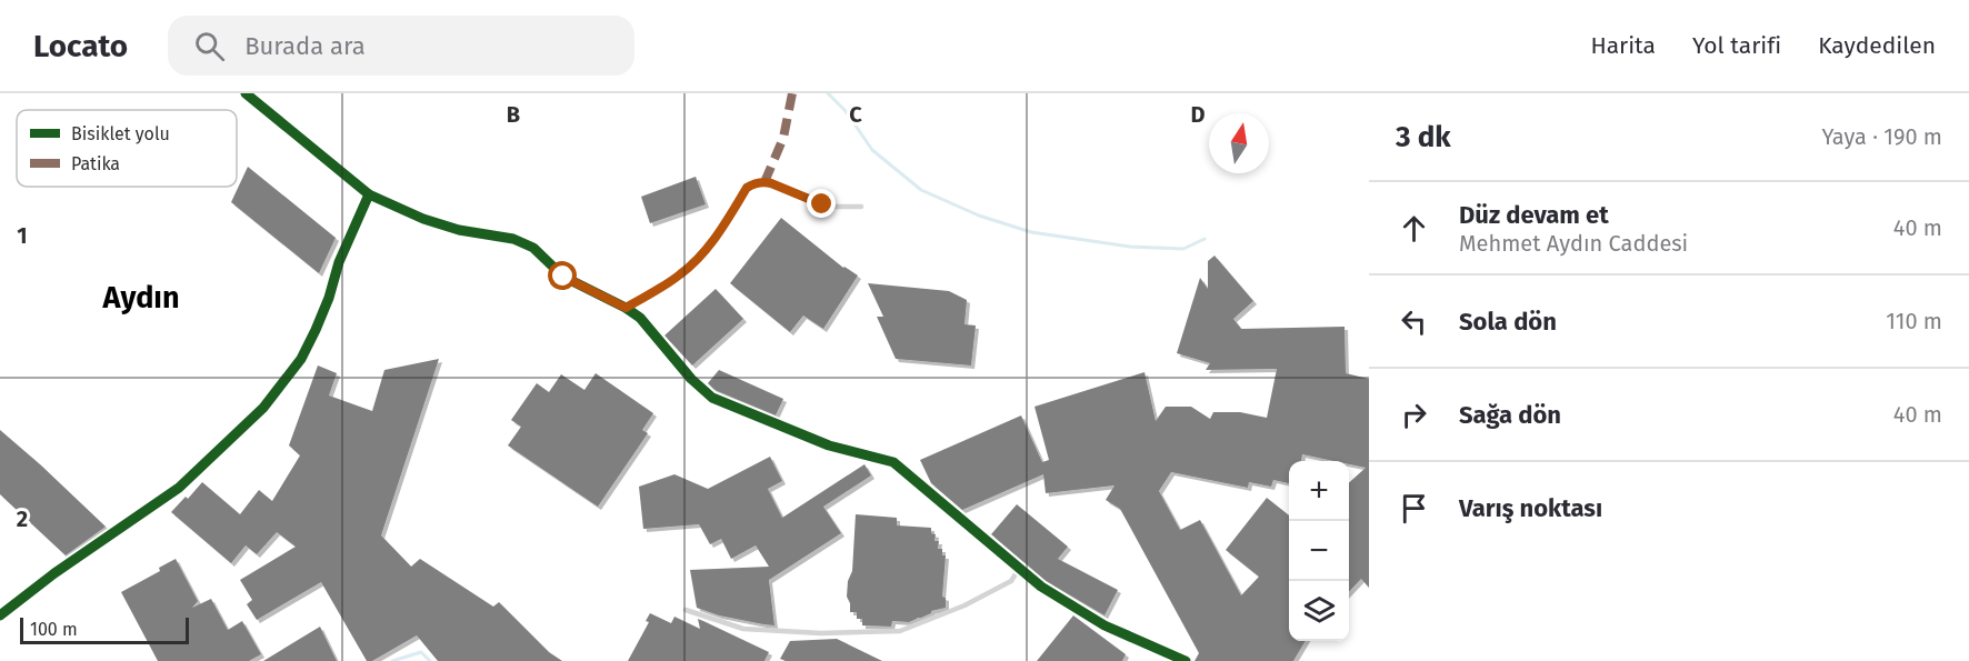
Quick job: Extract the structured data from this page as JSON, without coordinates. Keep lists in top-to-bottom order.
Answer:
{
  "districts": ["Aydın"],
  "legend": ["Bisiklet yolu", "Patika"],
  "scale_bar": "100 m",
  "north": "top",
  "page": {
    "header": "Locato",
    "search": "Burada ara",
    "nav": ["Harita", "Yol tarifi", "Kaydedilen"],
    "heading": ["3 dk", "Yaya · 190 m"],
    "list": [
      ["Düz devam et", "Mehmet Aydın Caddesi", "40 m"],
      ["Sola dön", "110 m"],
      ["Sağa dön", "40 m"],
      "Varış noktası"
    ],
    "map_buttons": ["+", "−"],
    "scale": "100 m"
  },
  "grid": {
    "columns": ["B", "C", "D"],
    "rows": ["1", "2"]
  }
}
